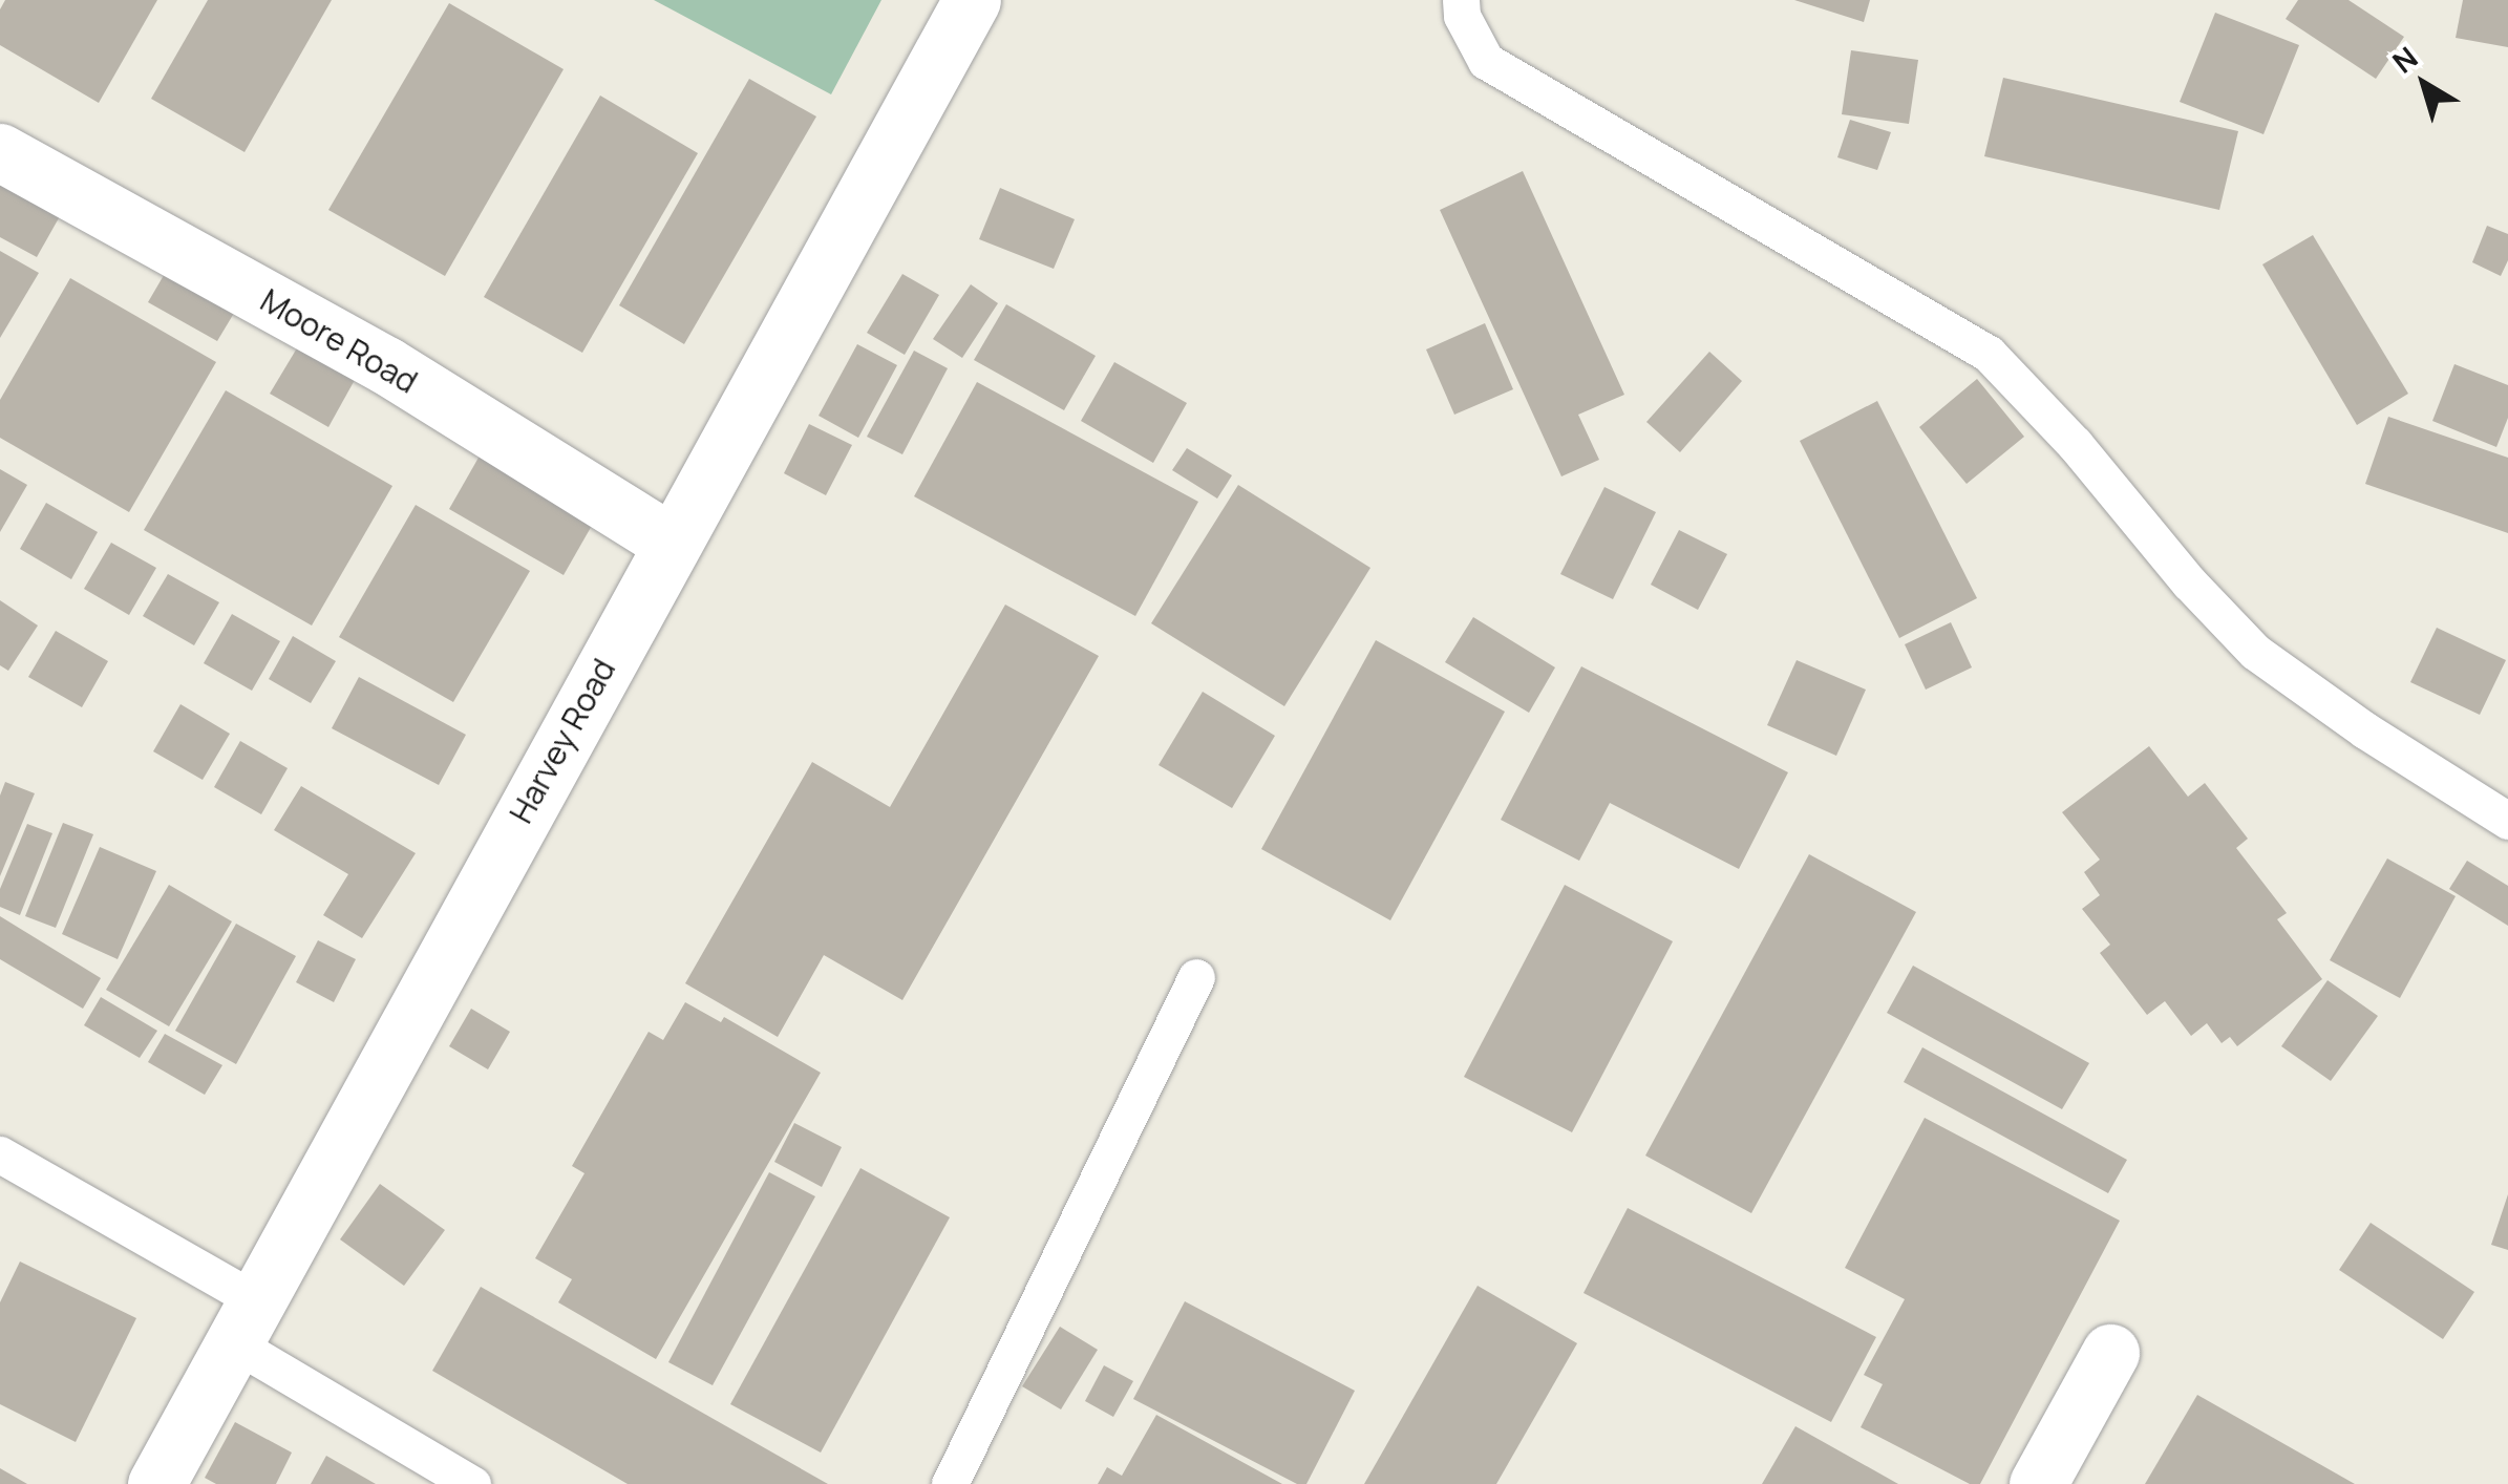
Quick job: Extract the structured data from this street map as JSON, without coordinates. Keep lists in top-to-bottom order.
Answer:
{
  "streets": {
    "street": ["Moore Road", "Harvey Road"]
  },
  "crossings": [
    ["Moore Road", "Harvey Road"]
  ],
  "north": "top left"
}
